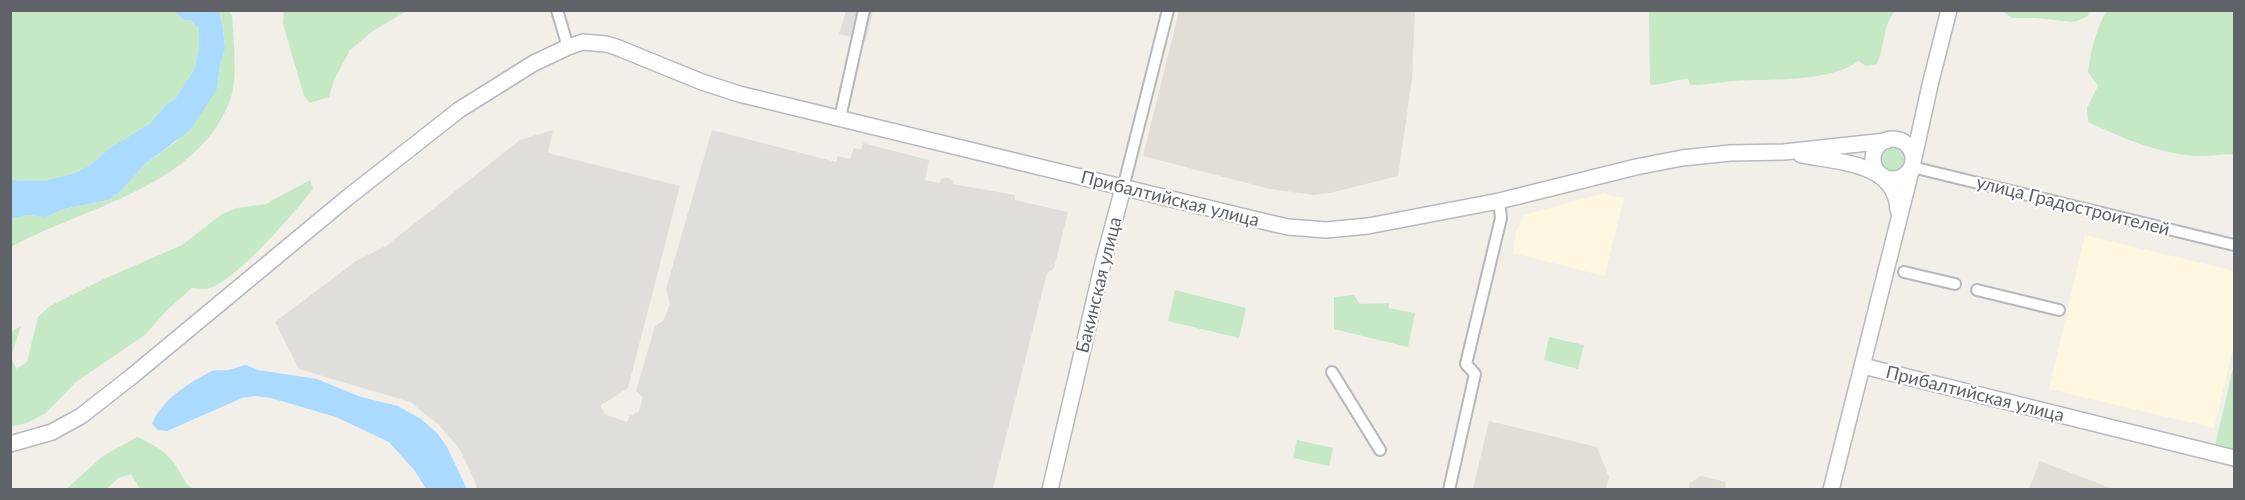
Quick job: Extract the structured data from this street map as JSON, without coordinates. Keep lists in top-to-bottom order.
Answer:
{
  "streets": {
    "street": ["Прибалтийская улица", "улица Градостроителей", "Бакинская улица"]
  },
  "crossings": [
    ["Прибалтийская улица", "улица Градостроителей"],
    ["Прибалтийская улица", "Бакинская улица"]
  ]
}
